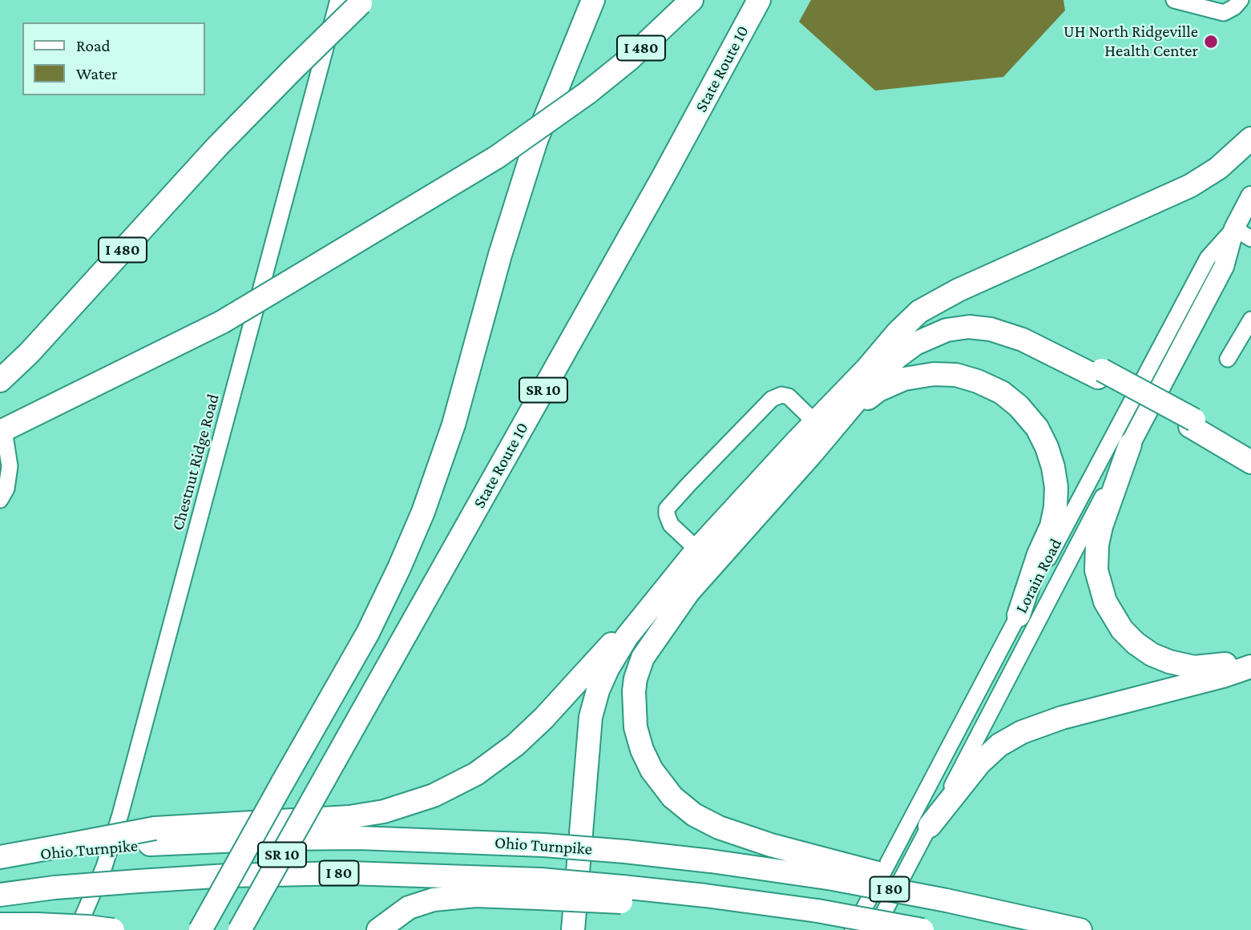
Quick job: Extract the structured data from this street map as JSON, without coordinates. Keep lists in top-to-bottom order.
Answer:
{
  "streets": {
    "highway": [
      "I 480",
      "State Route 10",
      "SR 10",
      "Ohio Turnpike",
      "I 80"
    ],
    "main road": ["Lorain Road"],
    "street": ["Chestnut Ridge Road"]
  },
  "crossings": [
    ["Ohio Turnpike", "I 80"]
  ],
  "places": ["UH North Ridgeville Health Center"],
  "legend": ["Road", "Water"]
}
